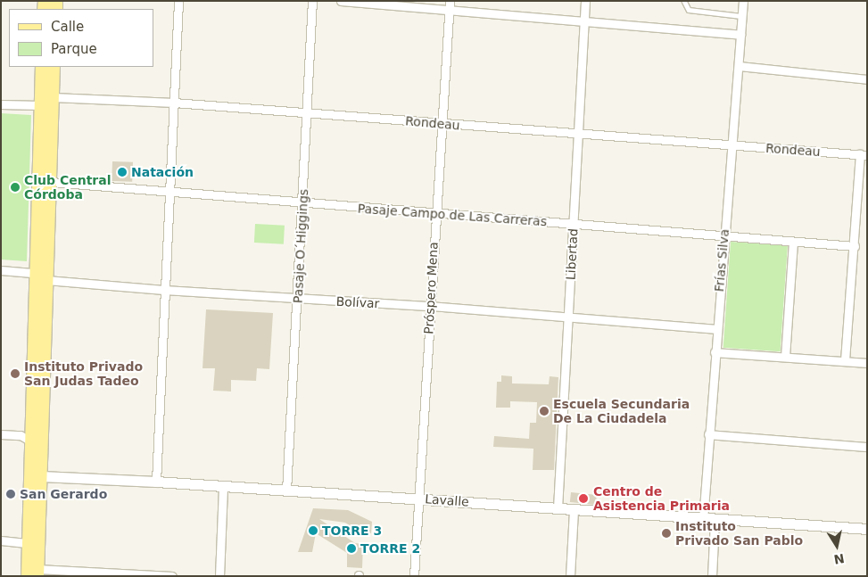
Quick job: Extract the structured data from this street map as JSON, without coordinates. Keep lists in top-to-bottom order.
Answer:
{
  "streets": {
    "street": [
      "Rondeau",
      "Pasaje Campo de Las Carreras",
      "Pasaje O´Higgings",
      "Libertad",
      "Frías Silva",
      "Próspero Mena",
      "Bolívar",
      "Lavalle"
    ]
  },
  "crossings": [
    ["Rondeau", "Pasaje O´Higgings"],
    ["Rondeau", "Libertad"],
    ["Rondeau", "Frías Silva"],
    ["Rondeau", "Próspero Mena"],
    ["Pasaje Campo de Las Carreras", "Pasaje O´Higgings"],
    ["Pasaje Campo de Las Carreras", "Libertad"],
    ["Pasaje Campo de Las Carreras", "Frías Silva"],
    ["Pasaje Campo de Las Carreras", "Próspero Mena"],
    ["Pasaje O´Higgings", "Bolívar"],
    ["Pasaje O´Higgings", "Lavalle"],
    ["Libertad", "Bolívar"],
    ["Libertad", "Lavalle"],
    ["Frías Silva", "Bolívar"],
    ["Frías Silva", "Lavalle"],
    ["Próspero Mena", "Bolívar"],
    ["Próspero Mena", "Lavalle"]
  ],
  "places": [
    "Natación",
    "Club Central Córdoba",
    "Instituto Privado San Judas Tadeo",
    "Escuela Secundaria De La Ciudadela",
    "San Gerardo",
    "Centro de Asistencia Primaria",
    "TORRE 3",
    "Instituto Privado San Pablo",
    "TORRE 2"
  ],
  "legend": ["Calle", "Parque"],
  "north": "bottom"
}
